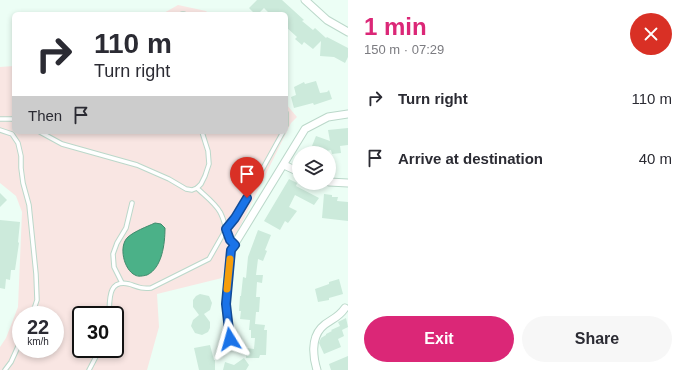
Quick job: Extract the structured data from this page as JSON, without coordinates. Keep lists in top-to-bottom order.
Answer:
{
  "page": {
    "heading": ["1 min", "150 m · 07:29"],
    "turn": ["110 m", "Turn right"],
    "list": [
      {
        "name": "Turn right",
        "value": "110 m"
      },
      {
        "name": "Arrive at destination",
        "value": "40 m"
      }
    ],
    "then": "Then",
    "speed": "22 km/h",
    "limit": "30",
    "buttons": ["Exit", "Share"]
  }
}
